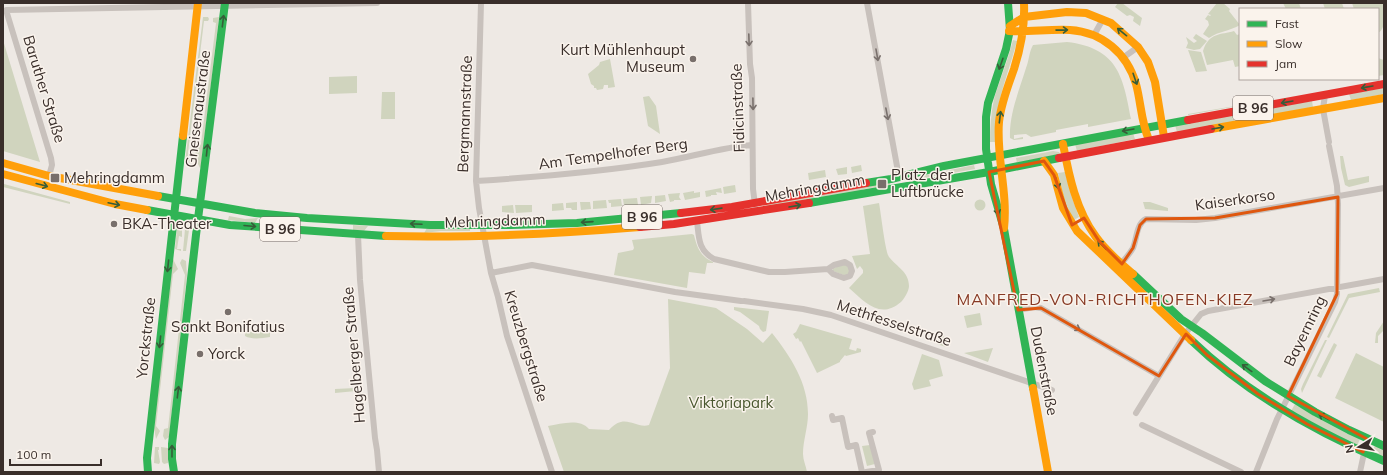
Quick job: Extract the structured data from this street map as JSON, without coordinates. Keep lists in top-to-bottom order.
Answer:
{
  "streets": {
    "main road": [
      "B 96",
      "Gneisenaustraße",
      "Mehringdamm",
      "Yorckstraße",
      "Dudenstraße"
    ],
    "street": [
      "Baruther Straße",
      "Fidicinstraße",
      "Bergmannstraße",
      "Am Tempelhofer Berg",
      "Kaiserkorso",
      "Methfesselstraße",
      "Bayernring",
      "Kreuzbergstraße",
      "Hagelberger Straße"
    ]
  },
  "crossings": [
    ["Baruther Straße", "Gneisenaustraße"],
    ["Baruther Straße", "Mehringdamm"],
    ["Fidicinstraße", "Am Tempelhofer Berg"],
    ["Fidicinstraße", "Mehringdamm"],
    ["B 96", "Mehringdamm"],
    ["B 96", "Bayernring"],
    ["B 96", "Dudenstraße"],
    ["Gneisenaustraße", "Mehringdamm"],
    ["Gneisenaustraße", "Yorckstraße"],
    ["Bergmannstraße", "Am Tempelhofer Berg"],
    ["Bergmannstraße", "Mehringdamm"],
    ["Bergmannstraße", "Kreuzbergstraße"],
    ["Mehringdamm", "Yorckstraße"],
    ["Mehringdamm", "Kreuzbergstraße"],
    ["Mehringdamm", "Hagelberger Straße"],
    ["Mehringdamm", "Dudenstraße"],
    ["Kaiserkorso", "Bayernring"],
    ["Methfesselstraße", "Kreuzbergstraße"],
    ["Methfesselstraße", "Dudenstraße"]
  ],
  "one_way": ["Fidicinstraße"],
  "districts": ["MANFRED-VON-RICHTHOFEN-KIEZ"],
  "parks": ["Viktoriapark"],
  "places": {
    "other": [
      "Kurt Mühlenhaupt Museum",
      "BKA-Theater",
      "Sankt Bonifatius",
      "Yorck"
    ],
    "transit": ["Mehringdamm", "Platz der Luftbrücke"]
  },
  "legend": ["Fast", "Slow", "Jam"],
  "scale_bar": "100 m",
  "north": "left"
}
